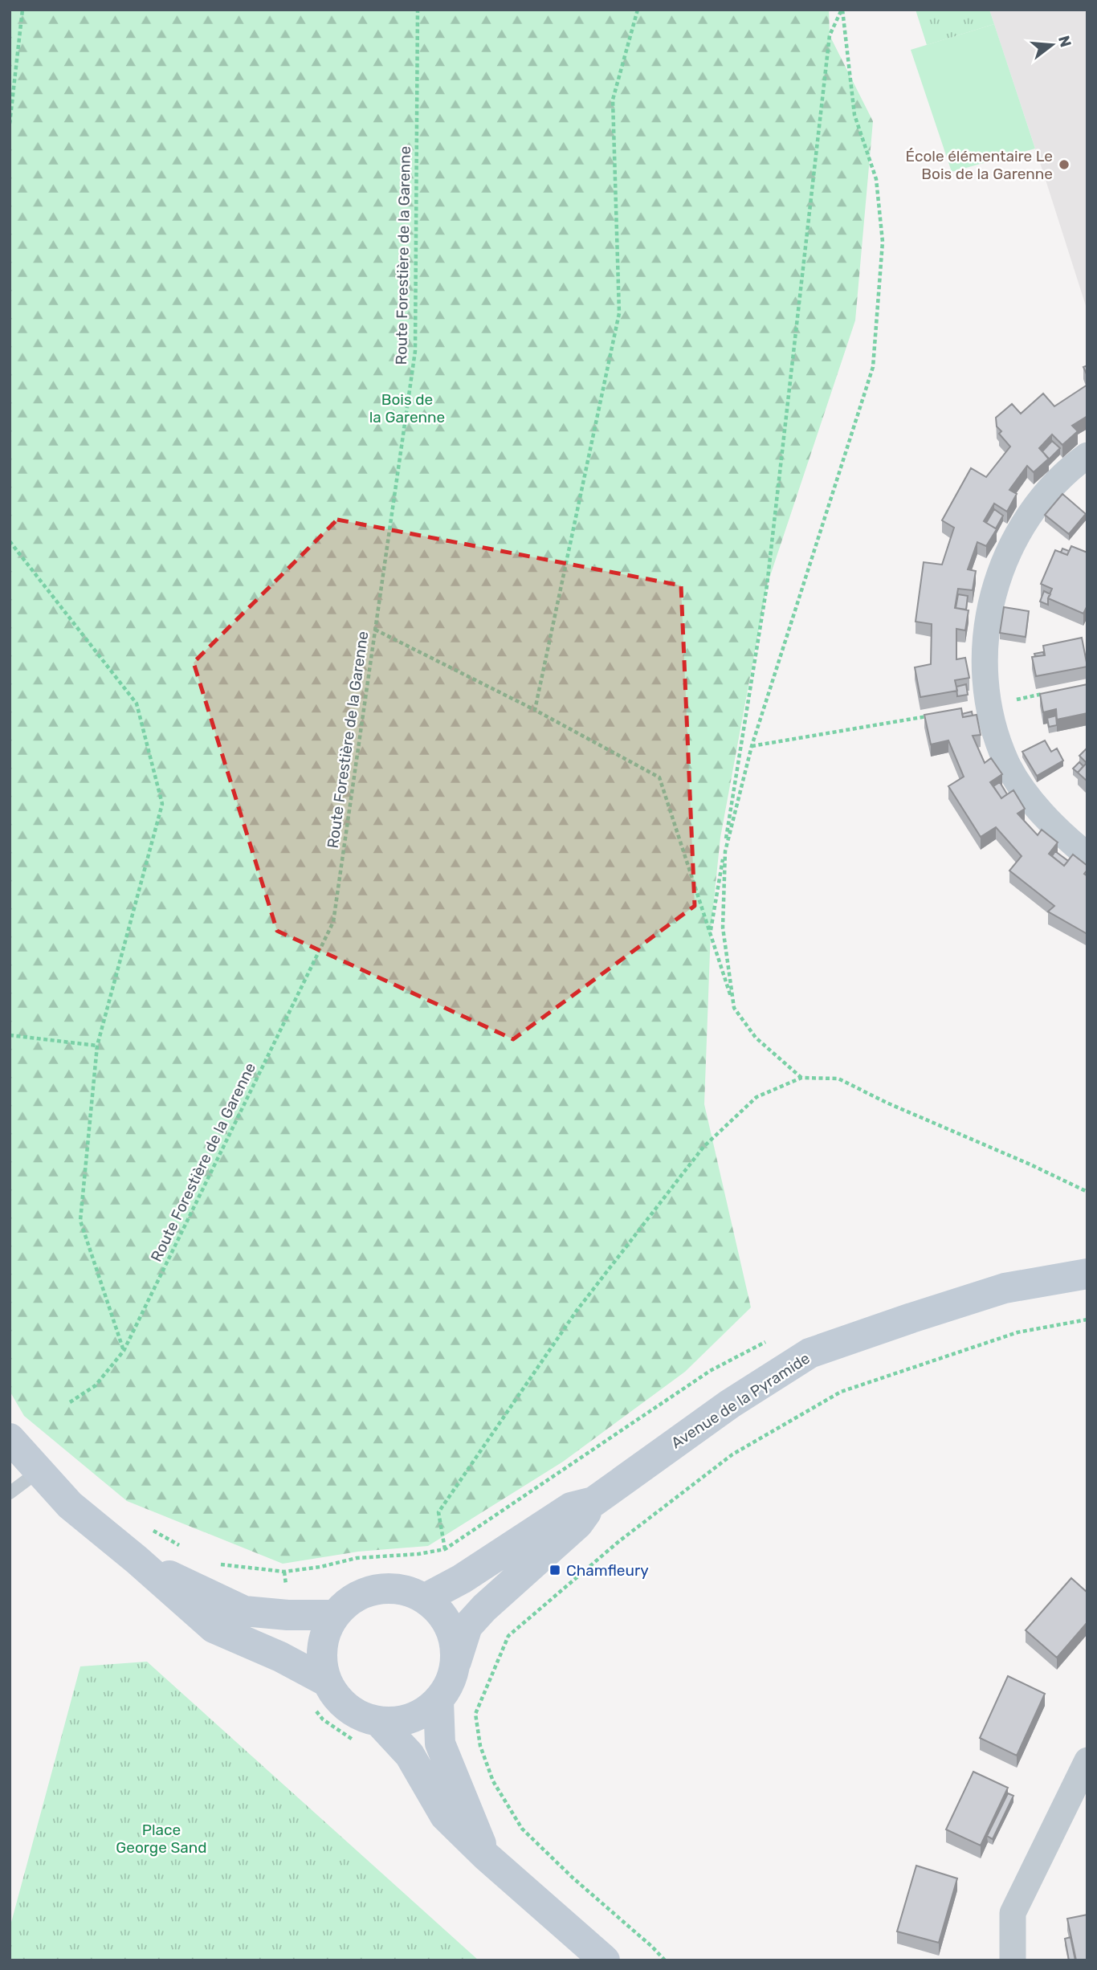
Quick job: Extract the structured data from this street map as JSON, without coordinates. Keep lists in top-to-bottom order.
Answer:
{
  "streets": {
    "main road": ["Avenue de la Pyramide"],
    "path": ["Route Forestière de la Garenne"]
  },
  "parks": ["Bois de la Garenne", "Place George Sand"],
  "places": {
    "other": ["École élémentaire Le Bois de la Garenne"],
    "transit": ["Chamfleury"]
  },
  "north": "right"
}
